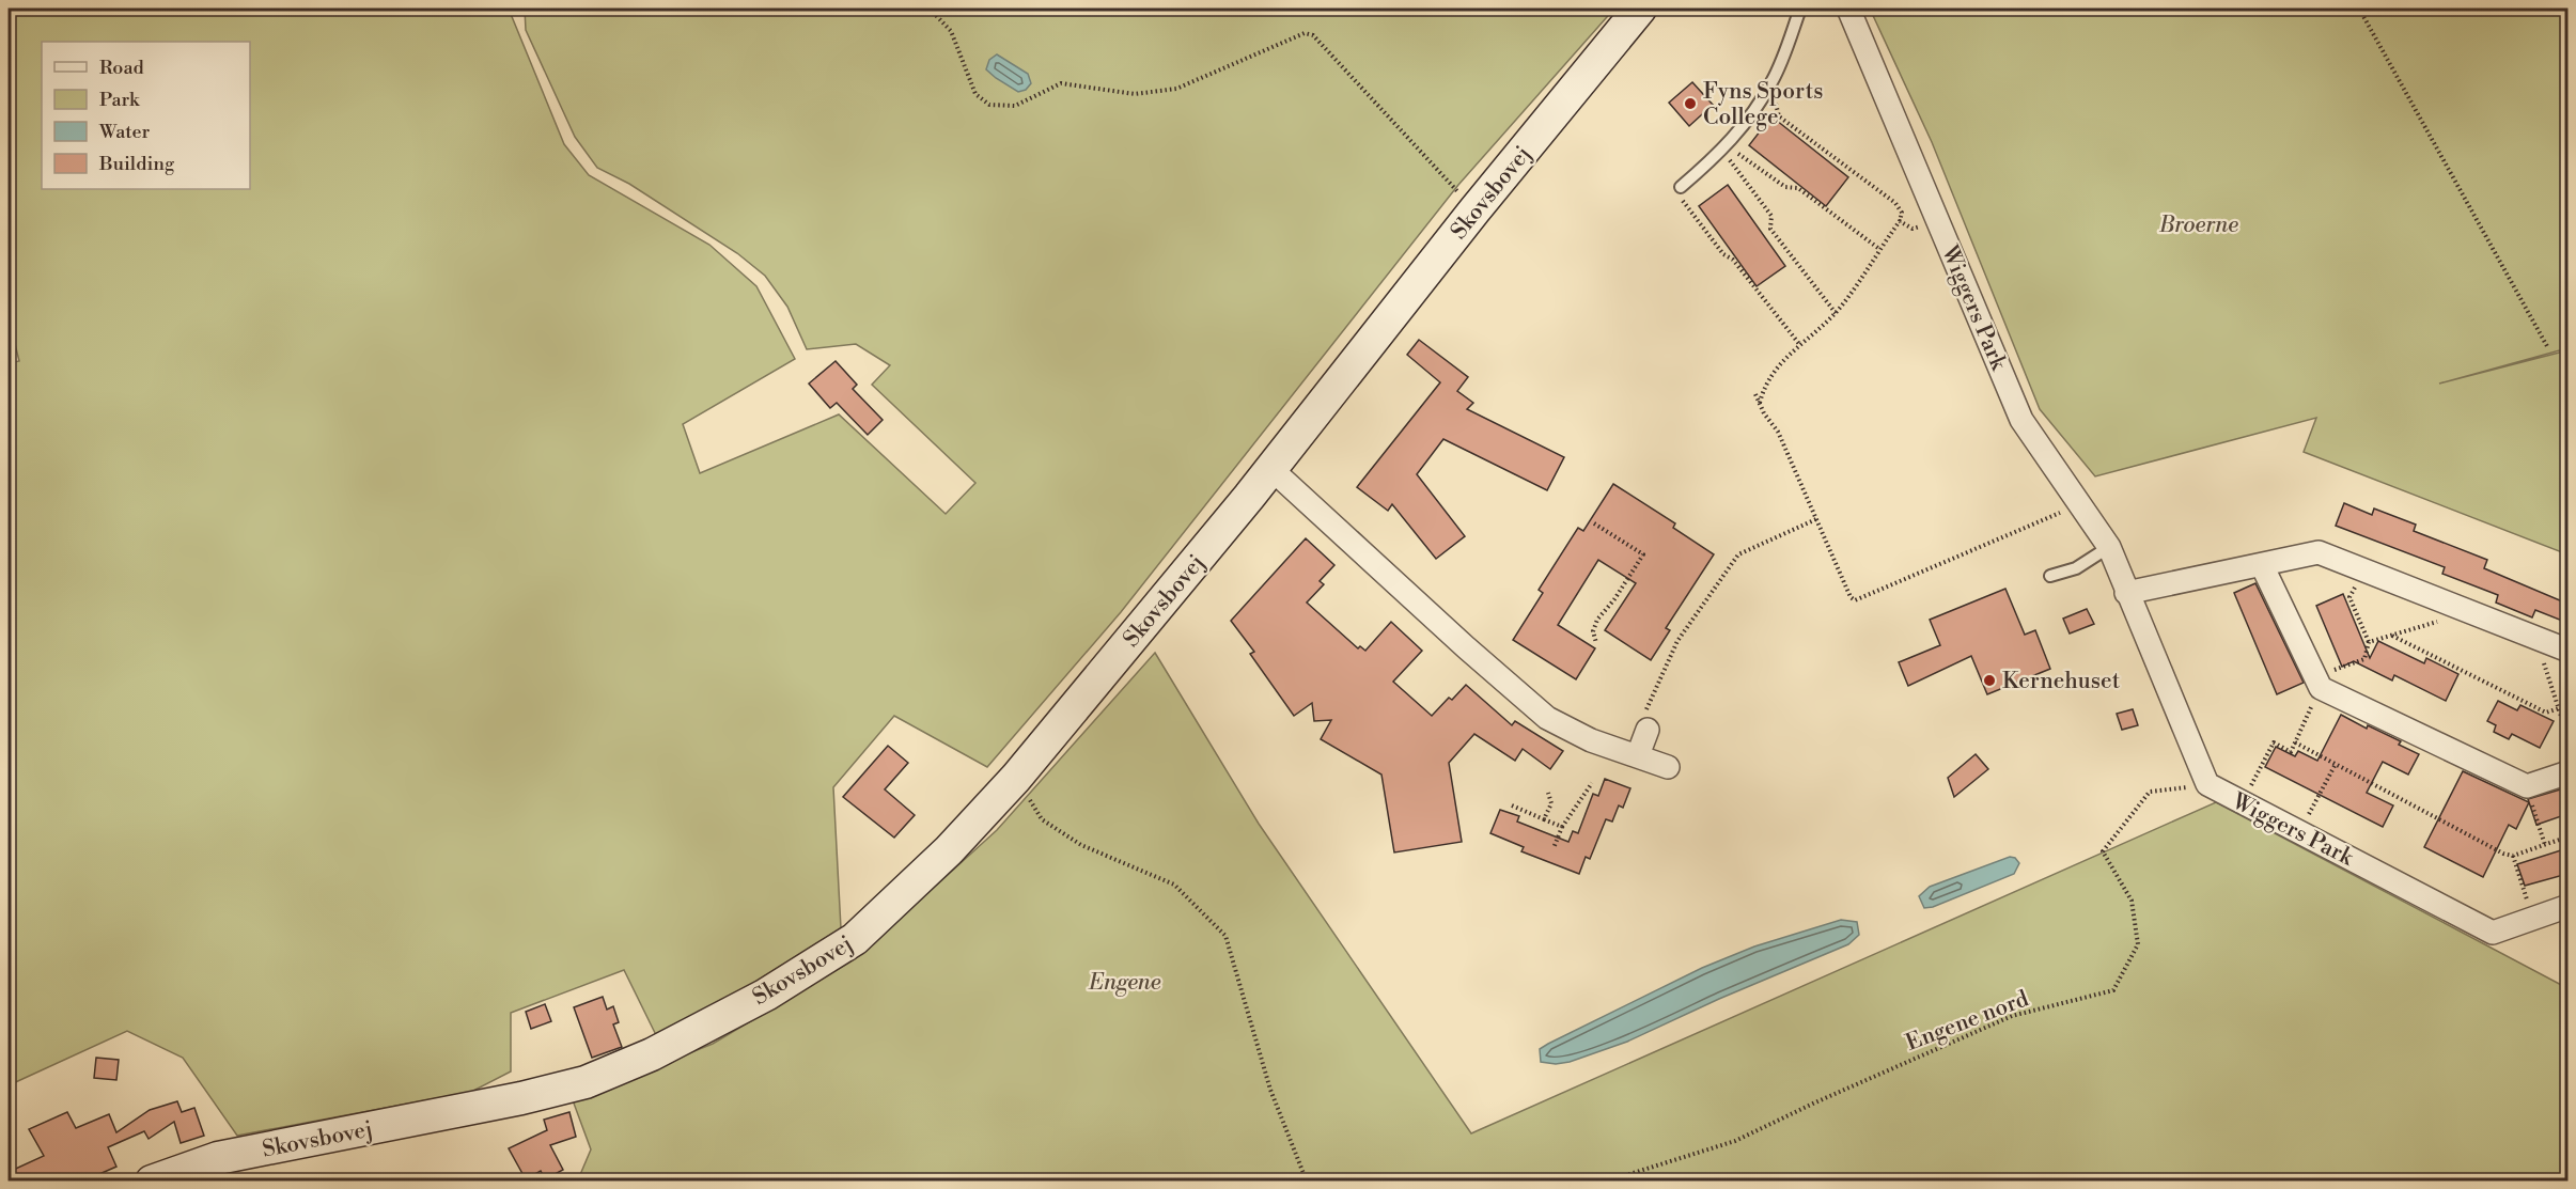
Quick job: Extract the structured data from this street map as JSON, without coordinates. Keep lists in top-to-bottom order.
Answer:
{
  "streets": {
    "street": ["Skovsbovej", "Wiggers Park"],
    "path": ["Engene nord"]
  },
  "crossings": [
    ["Wiggers Park", "Engene nord"]
  ],
  "parks": ["Broerne", "Engene"],
  "places": ["Fyns Sports College", "Kernehuset"],
  "legend": [
    "Road",
    "Park",
    "Water",
    "Building"
  ]
}
